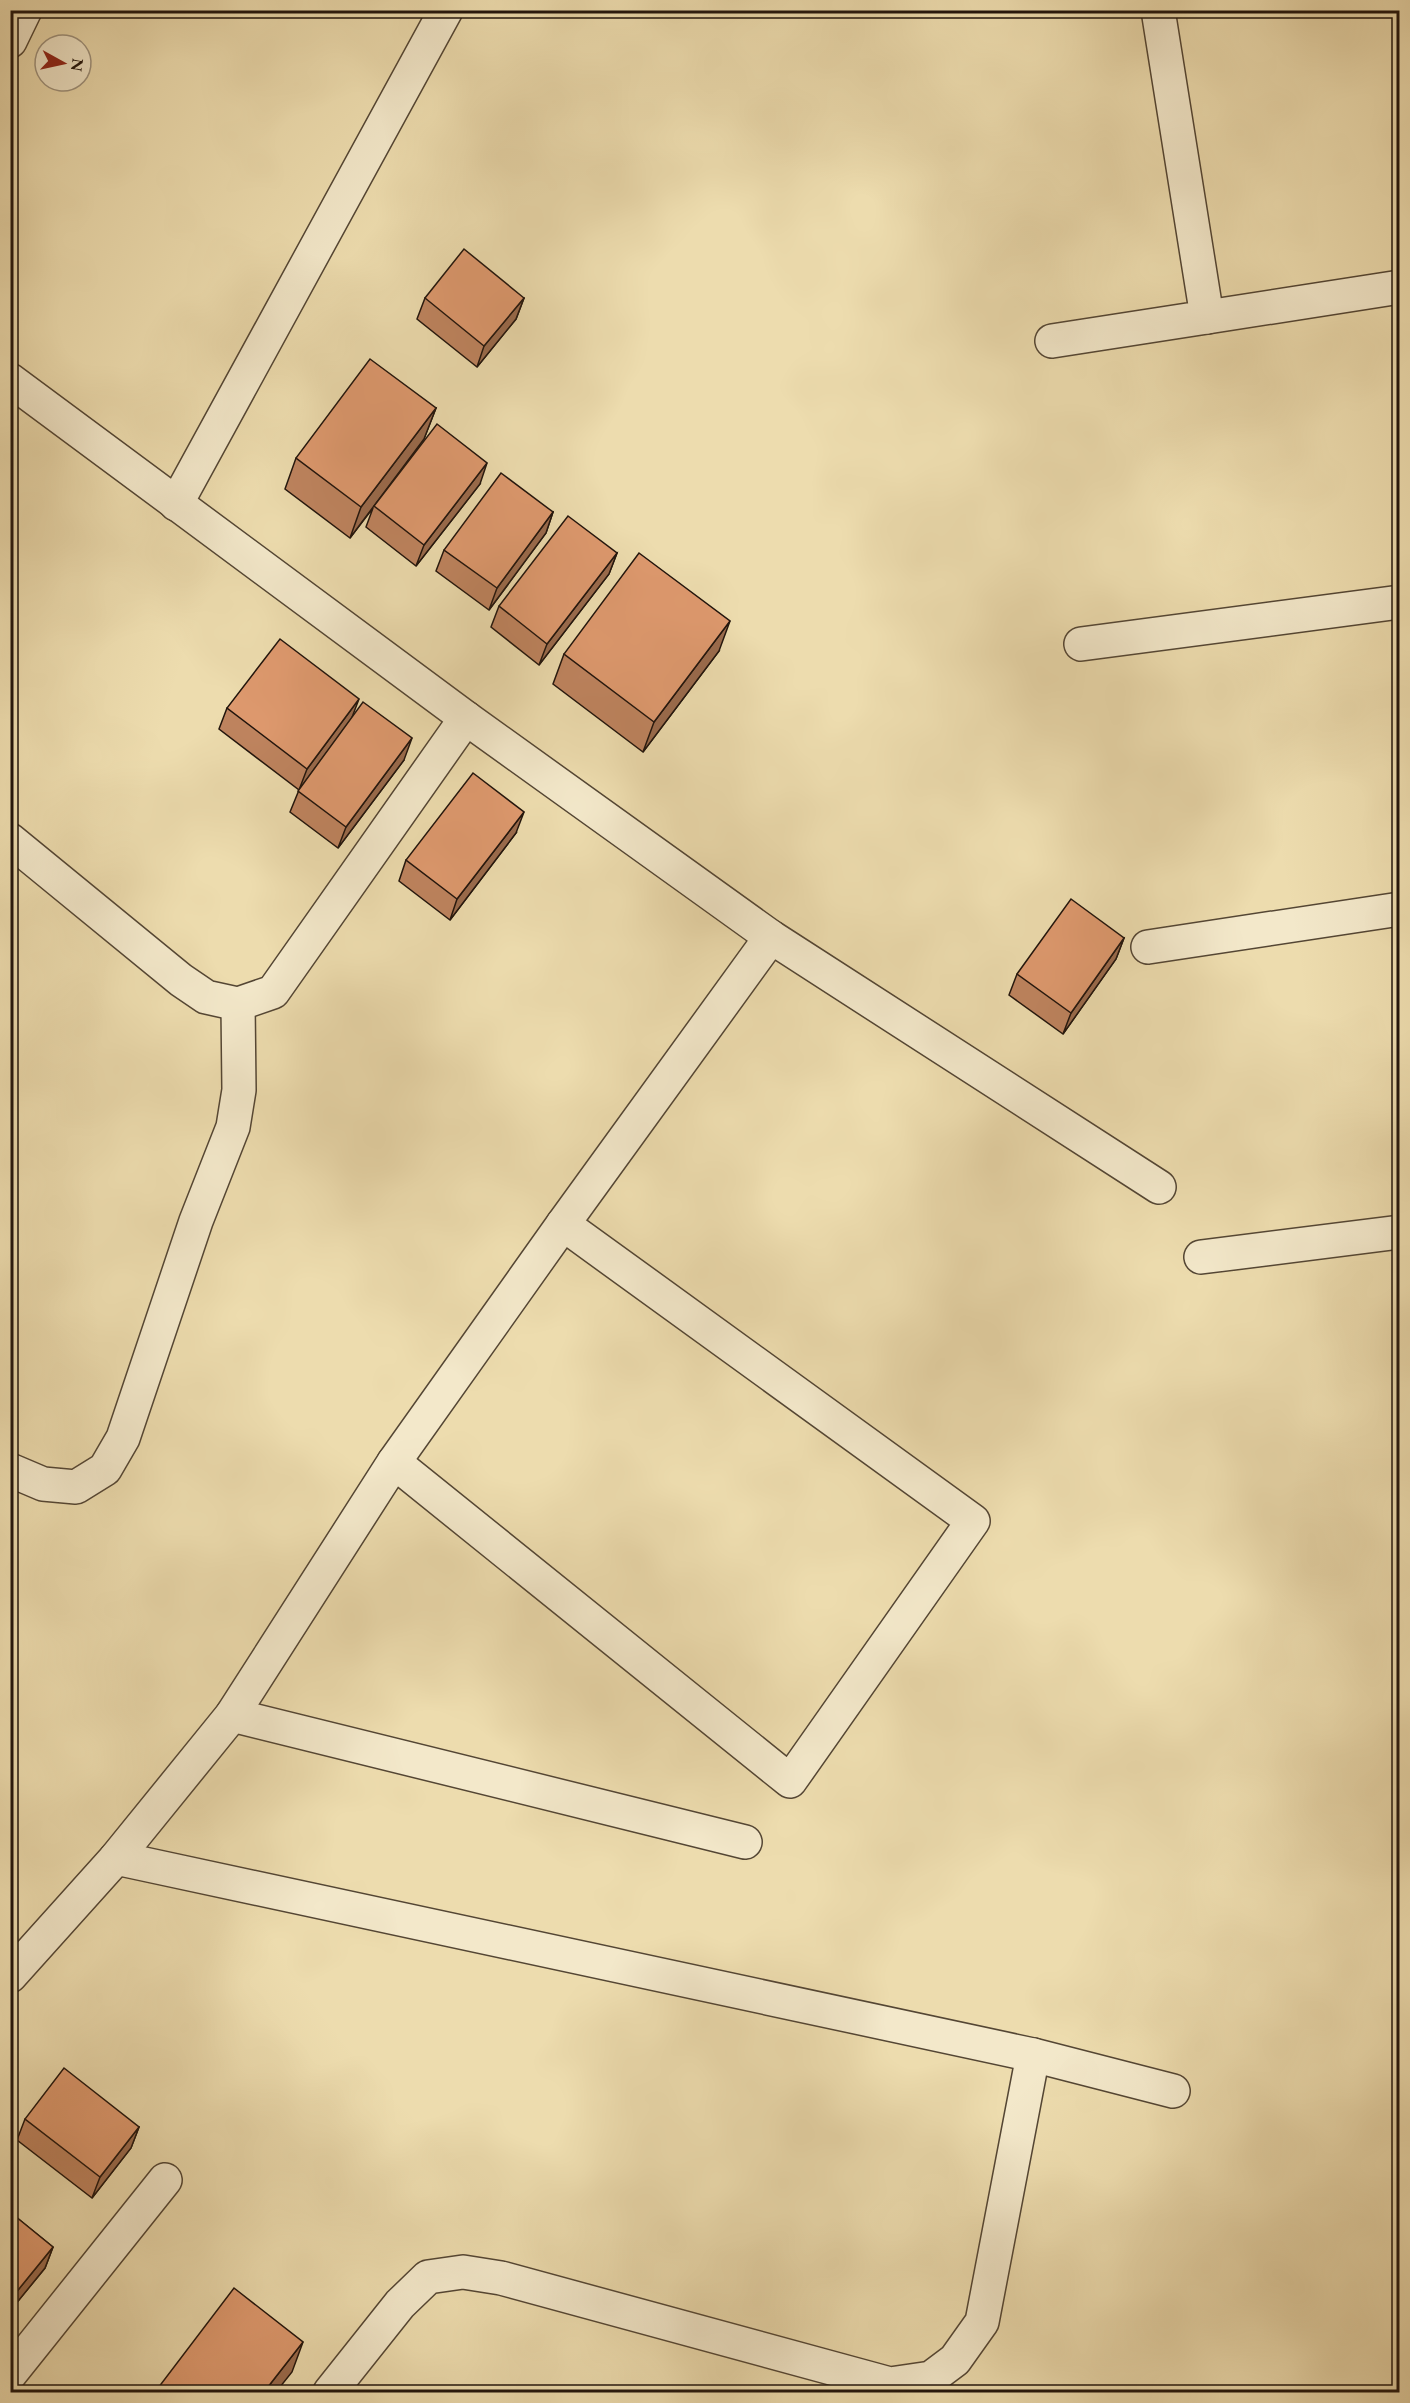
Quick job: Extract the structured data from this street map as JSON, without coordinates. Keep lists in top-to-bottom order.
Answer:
{
  "north": "right"
}
